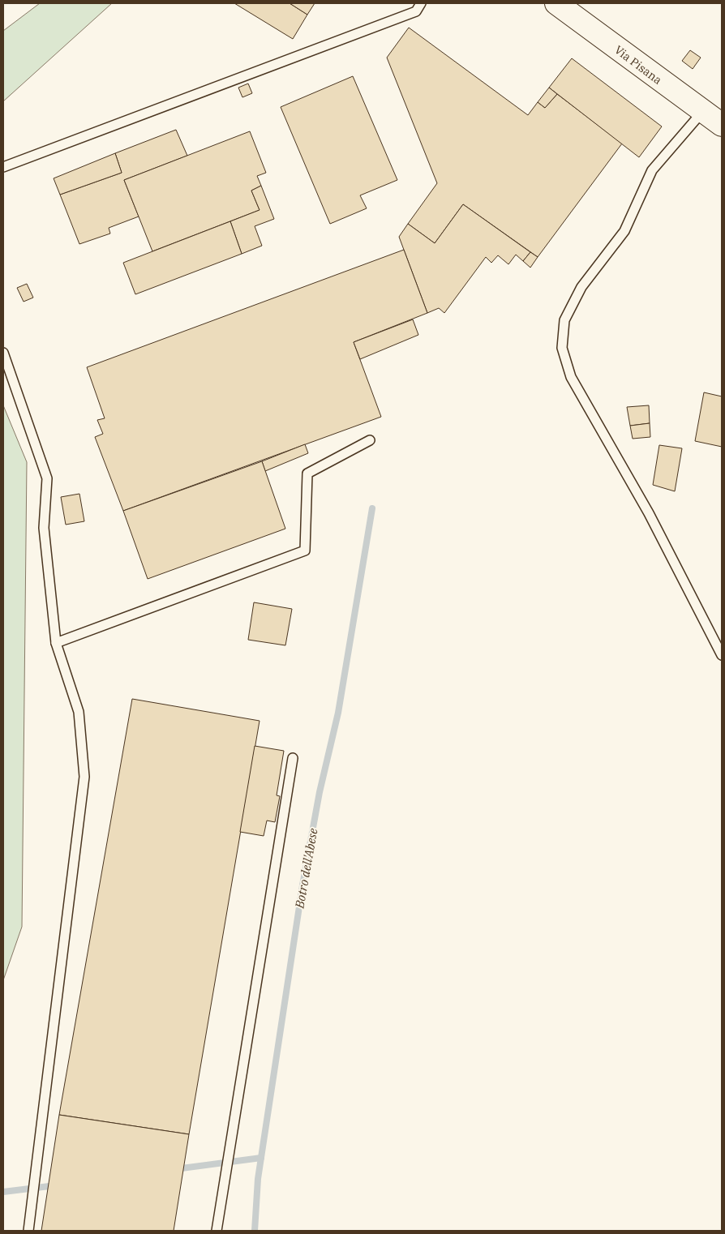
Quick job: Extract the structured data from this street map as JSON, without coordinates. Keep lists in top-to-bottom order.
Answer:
{
  "streets": {
    "street": ["Via Pisana"]
  },
  "water": ["Botro dell'Abese"]
}
